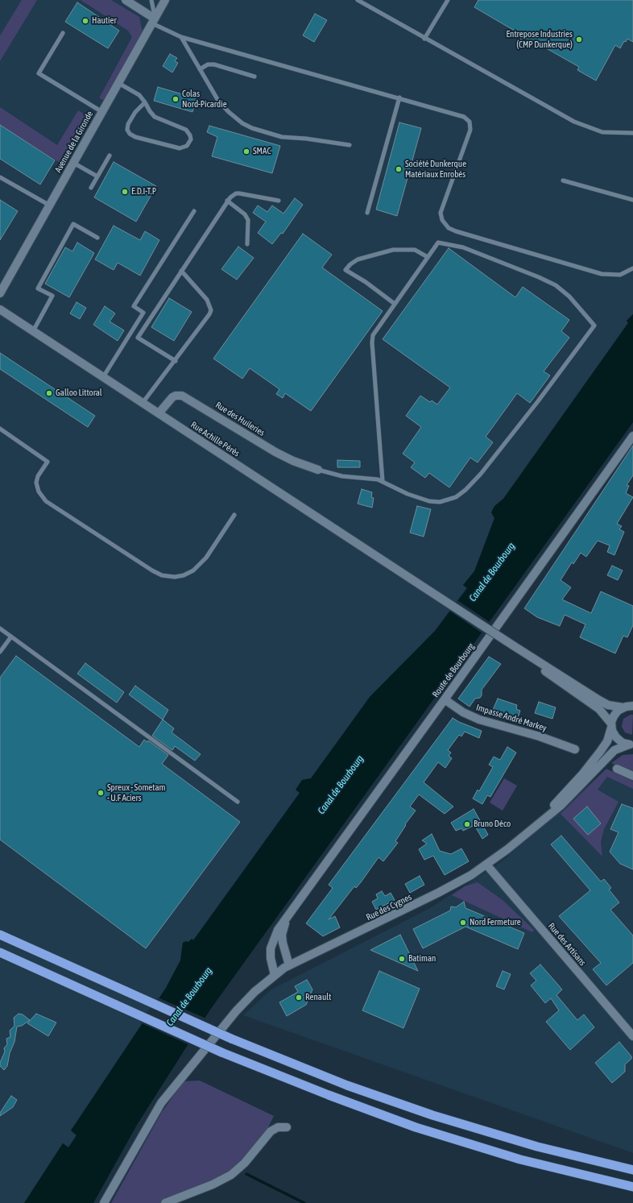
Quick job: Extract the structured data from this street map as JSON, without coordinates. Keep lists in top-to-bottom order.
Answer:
{
  "streets": {
    "street": [
      "Avenue de la Gironde",
      "Rue des Huileries",
      "Rue Achille Pérès",
      "Route de Bourbourg",
      "Impasse André Markey",
      "Rue des Cygnes",
      "Rue des Artisans"
    ]
  },
  "crossings": [
    ["Rue des Huileries", "Rue Achille Pérès"],
    ["Route de Bourbourg", "Impasse André Markey"],
    ["Route de Bourbourg", "Rue des Cygnes"],
    ["Rue des Cygnes", "Rue des Artisans"]
  ],
  "water": ["Canal de Bourbourg"],
  "places": [
    "Hautier",
    "Entrepose Industries (CMP Dunkerque)",
    "Colas Nord-Picardie",
    "SMAC",
    "Société Dunkerque Matériaux Enrobés",
    "E.D.I-T.P",
    "Galloo Littoral",
    "Spreux - Sometam - U.F Aciers",
    "Bruno Déco",
    "Nord Fermeture",
    "Batiman",
    "Renault"
  ]
}
